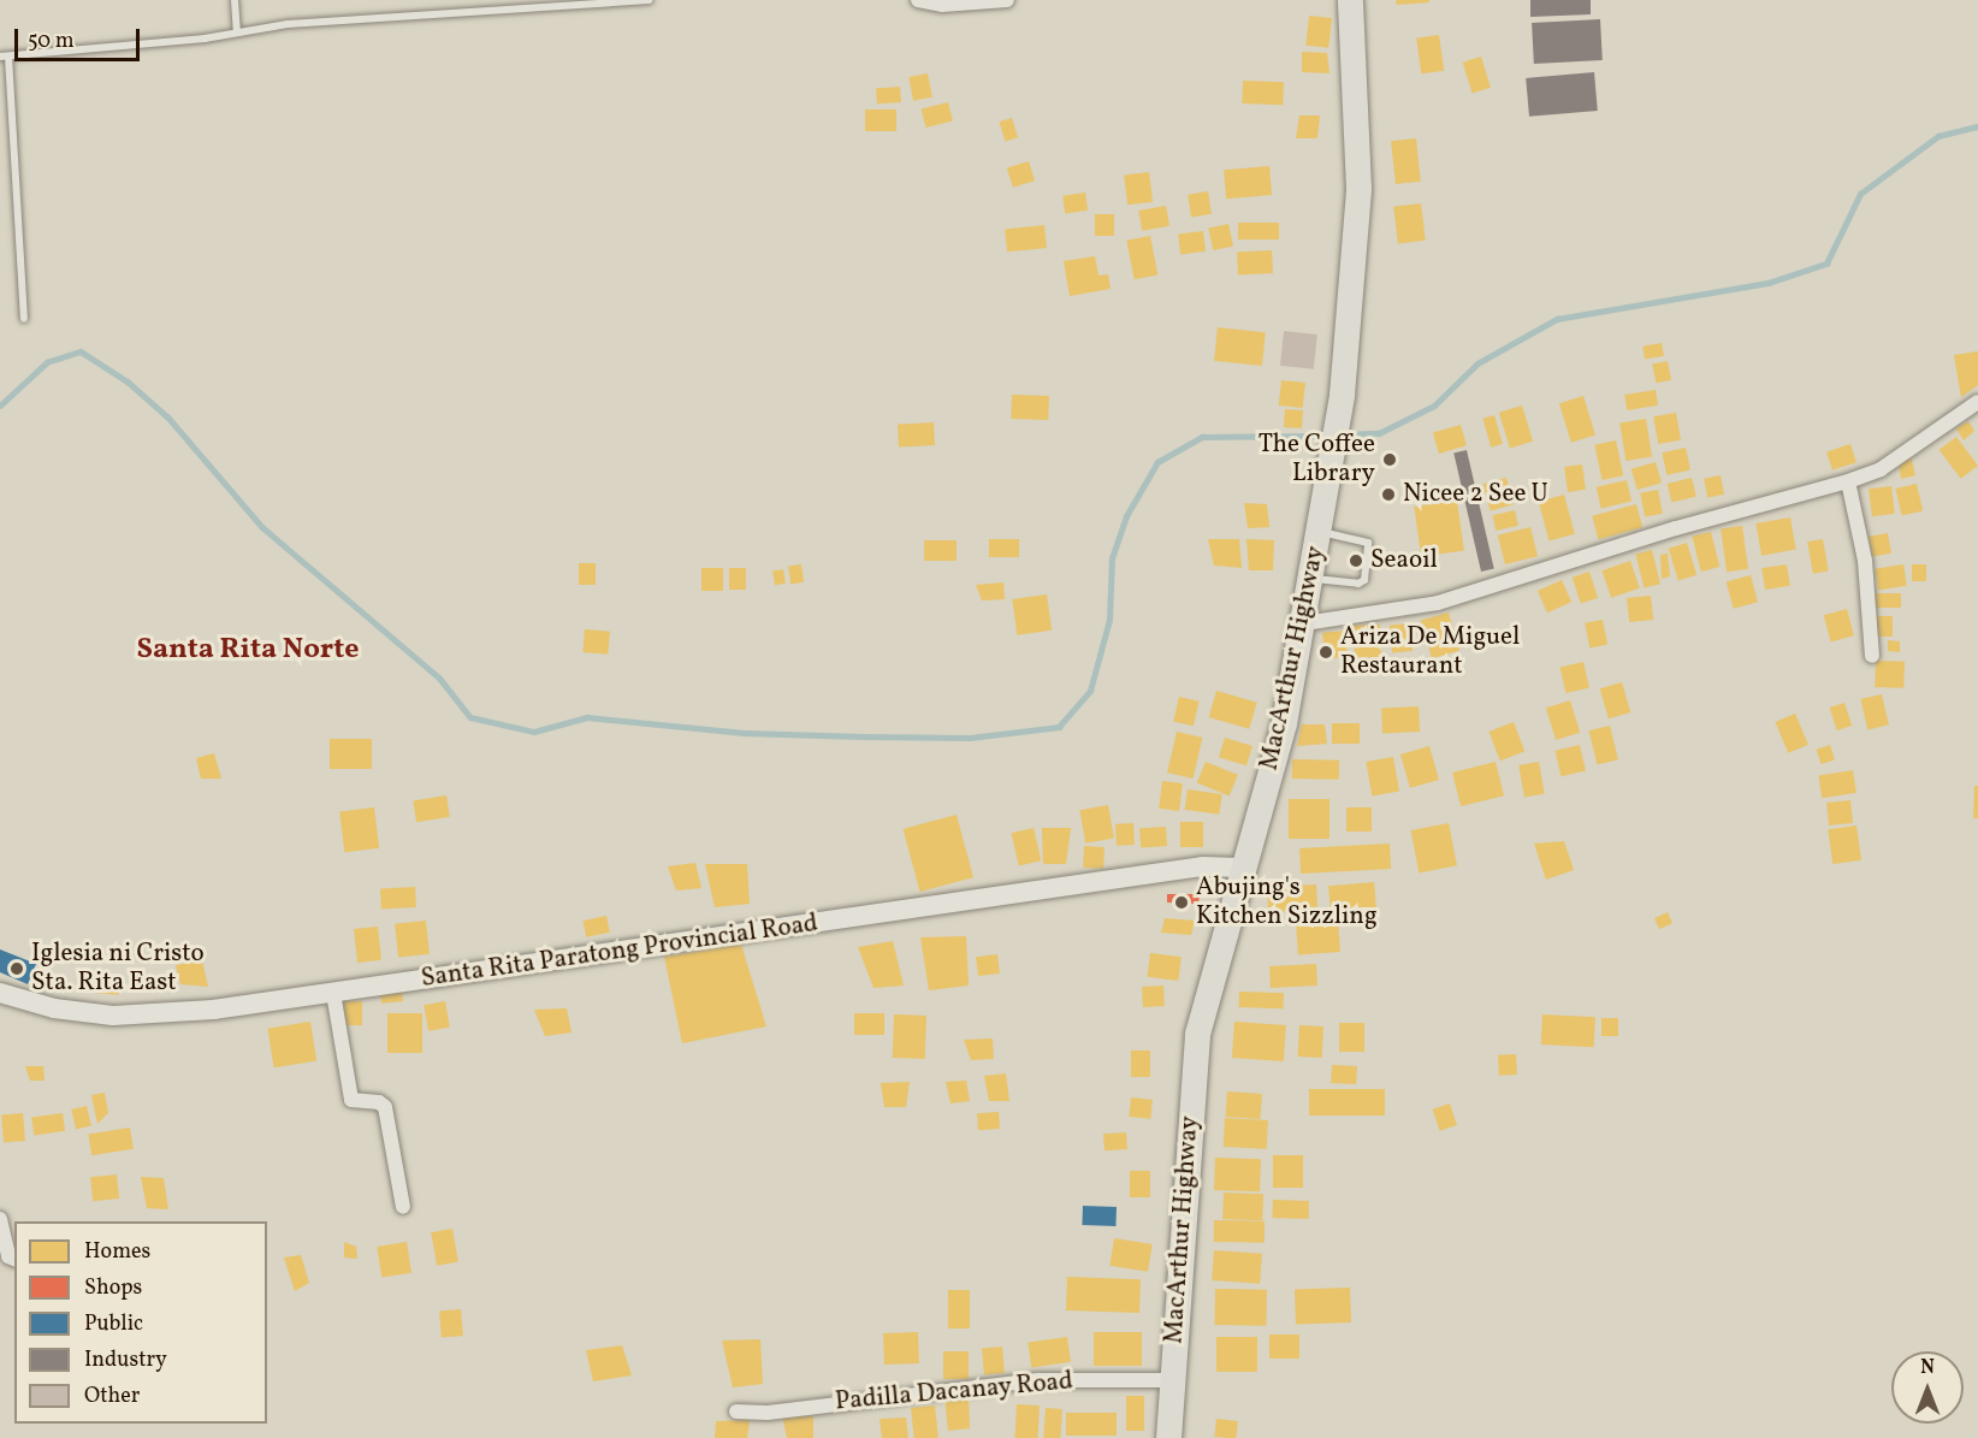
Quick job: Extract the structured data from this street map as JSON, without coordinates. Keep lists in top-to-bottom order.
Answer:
{
  "streets": {
    "highway": ["MacArthur Highway"],
    "street": ["Santa Rita Paratong Provincial Road", "Padilla Dacanay Road"]
  },
  "crossings": [
    ["MacArthur Highway", "Santa Rita Paratong Provincial Road"],
    ["MacArthur Highway", "Padilla Dacanay Road"]
  ],
  "districts": ["Santa Rita Norte"],
  "places": [
    "The Coffee Library",
    "Nicee 2 See U",
    "Seaoil",
    "Ariza De Miguel Restaurant",
    "Abujing's Kitchen Sizzling",
    "Iglesia ni Cristo Sta. Rita East"
  ],
  "legend": [
    "Homes",
    "Shops",
    "Public",
    "Industry",
    "Other"
  ],
  "scale_bar": "50 m",
  "north": "top"
}
